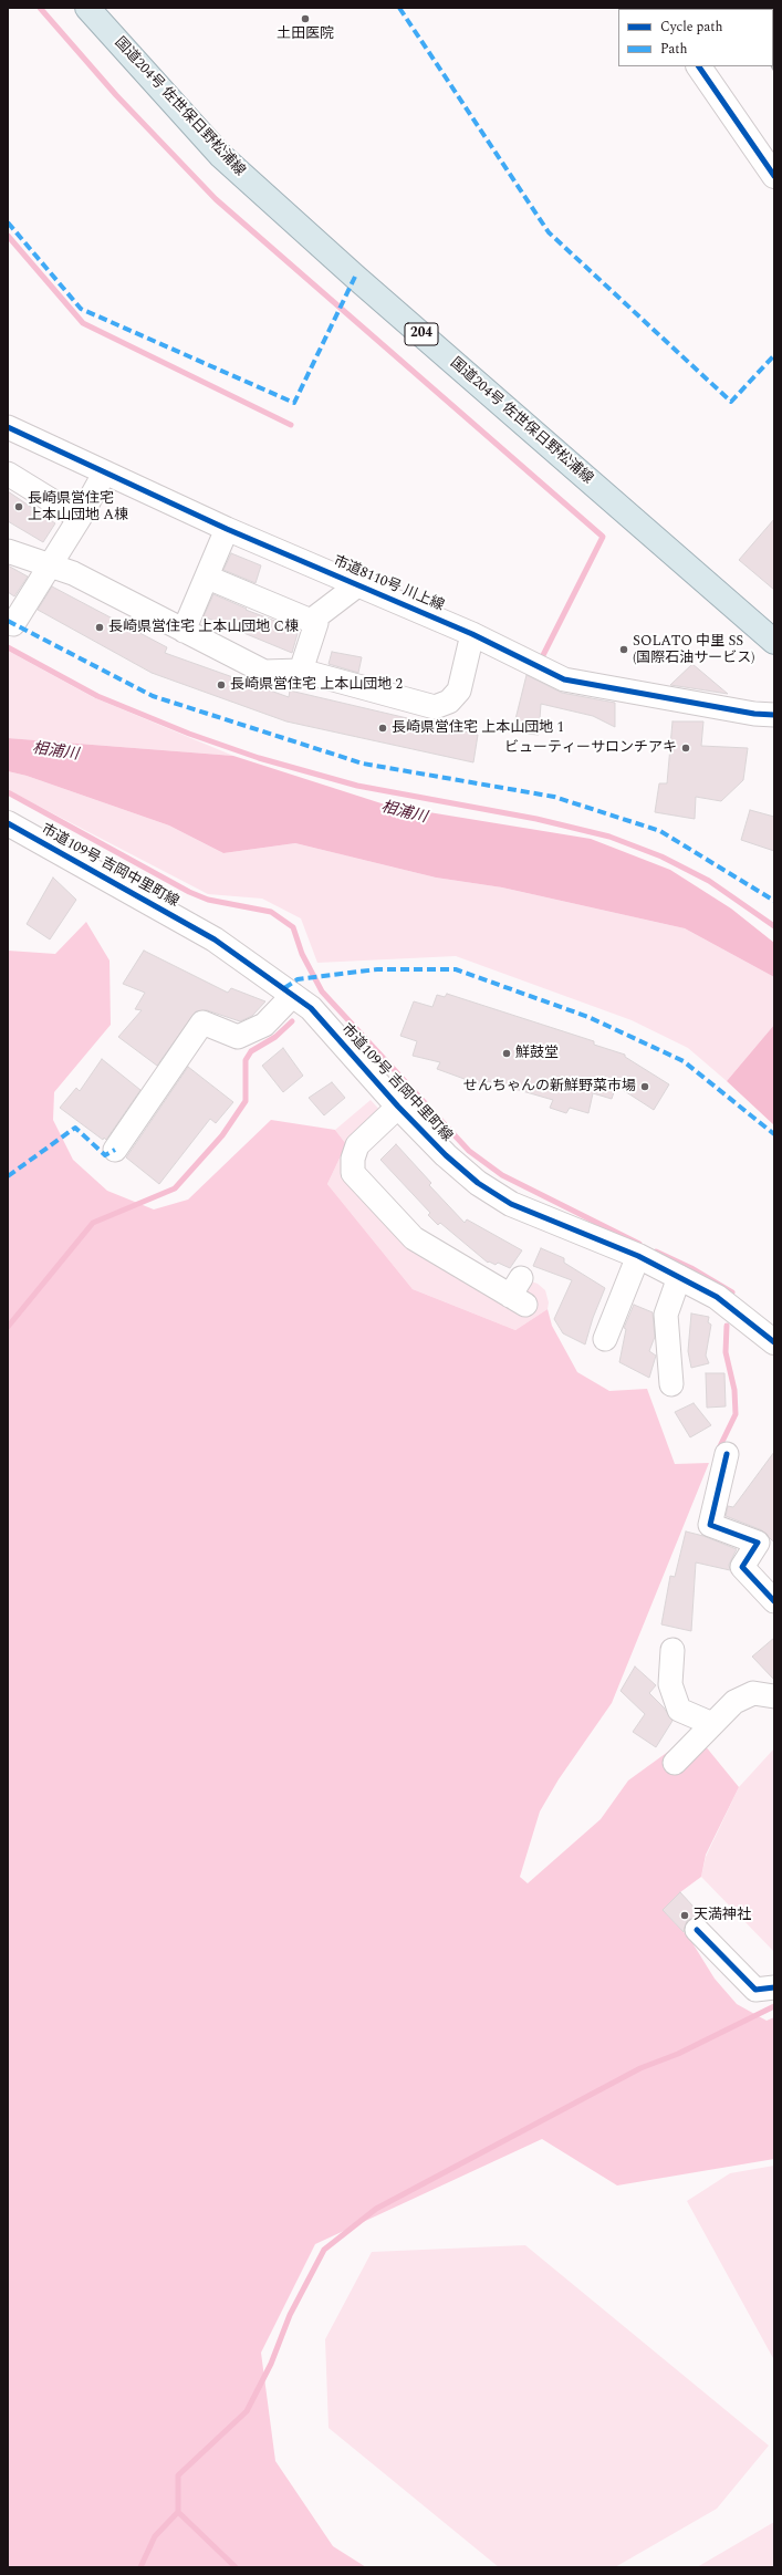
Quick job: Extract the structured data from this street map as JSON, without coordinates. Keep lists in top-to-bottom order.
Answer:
{
  "streets": {
    "highway": ["国道204号 佐世保日野松浦線", "204"],
    "street": ["市道8110号 川上線", "市道109号 吉岡中里町線"]
  },
  "water": ["相浦川"],
  "places": [
    "土田医院",
    "長崎県営住宅 上本山団地 A棟",
    "長崎県営住宅 上本山団地 C棟",
    "SOLATO 中里 SS (国際石油サービス)",
    "長崎県営住宅 上本山団地 2",
    "長崎県営住宅 上本山団地 1",
    "ビューティーサロンチアキ",
    "鮮鼓堂",
    "せんちゃんの新鮮野菜市場",
    "天満神社"
  ],
  "legend": ["Cycle path", "Path"]
}
